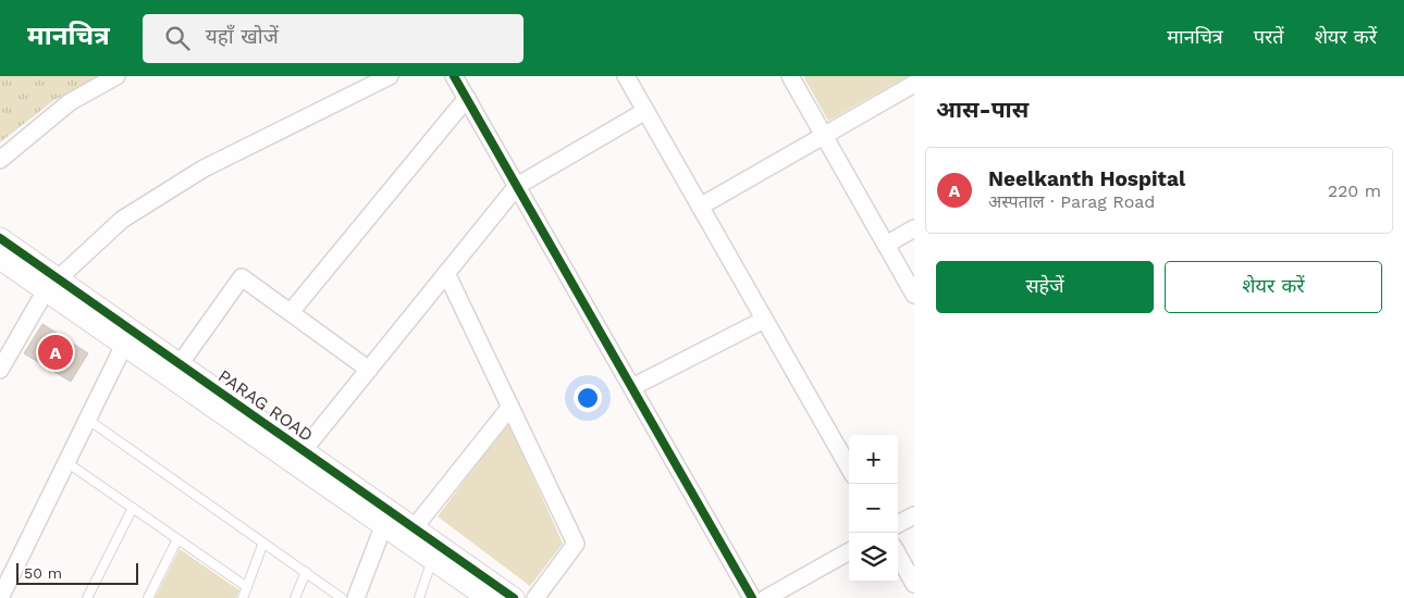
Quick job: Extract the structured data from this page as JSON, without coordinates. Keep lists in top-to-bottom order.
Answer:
{
  "streets": {
    "street": ["PARAG ROAD"]
  },
  "scale_bar": "50 m",
  "page": {
    "header": "मानचित्र",
    "search": "यहाँ खोजें",
    "nav": ["मानचित्र", "परतें", "शेयर करें"],
    "heading": "आस-पास",
    "list": [
      {
        "mark": "A",
        "name": "Neelkanth Hospital",
        "note": "अस्पताल · Parag Road",
        "value": "220 m"
      }
    ],
    "buttons": ["सहेजें", "शेयर करें"],
    "pins": "A",
    "map_buttons": ["+", "−"],
    "scale": "50 m"
  }
}
